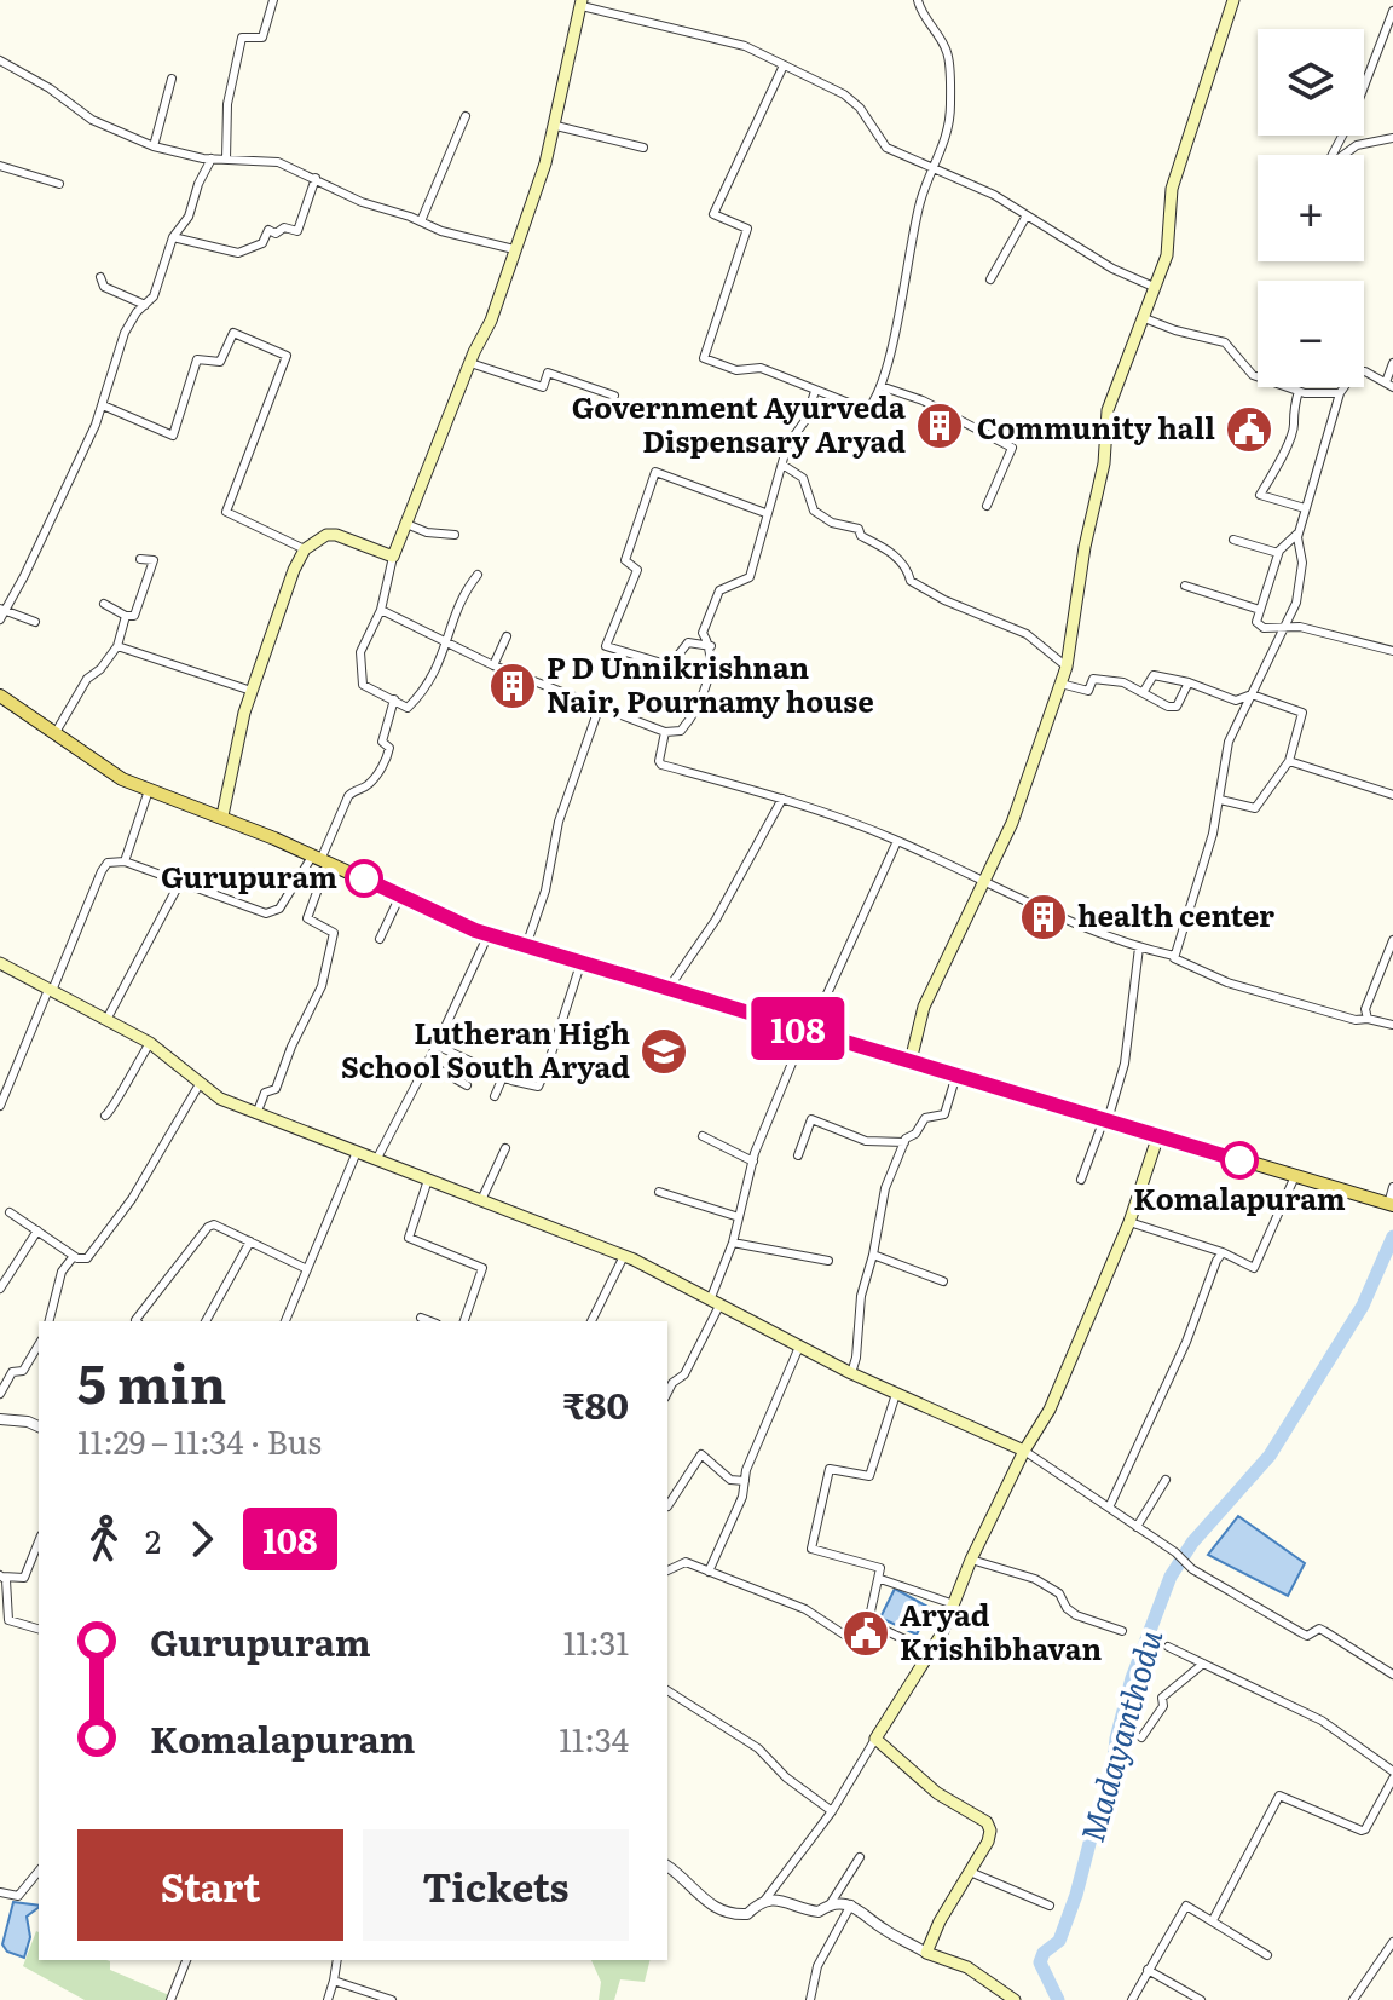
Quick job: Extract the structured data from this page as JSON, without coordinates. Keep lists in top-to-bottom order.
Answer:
{
  "water": ["Madayanthodu"],
  "places": {
    "building": ["Government Ayurveda Dispensary Aryad", "P D Unnikrishnan Nair, Pournamy house", "health center"],
    "public building": ["Community hall", "Aryad Krishibhavan"],
    "other": ["Gurupuram", "Komalapuram"],
    "school or university": ["Lutheran High School South Aryad"]
  },
  "lines": ["bus line 108"],
  "page": {
    "on_map": "108",
    "map_buttons": ["+", "−"],
    "heading": ["5 min", "11:29 – 11:34 · Bus", "₹80"],
    "legs": ["2", "108"],
    "list": [
      {
        "name": "Gurupuram",
        "value": "11:31"
      },
      {
        "name": "Komalapuram",
        "value": "11:34"
      }
    ],
    "buttons": ["Start", "Tickets"]
  }
}
